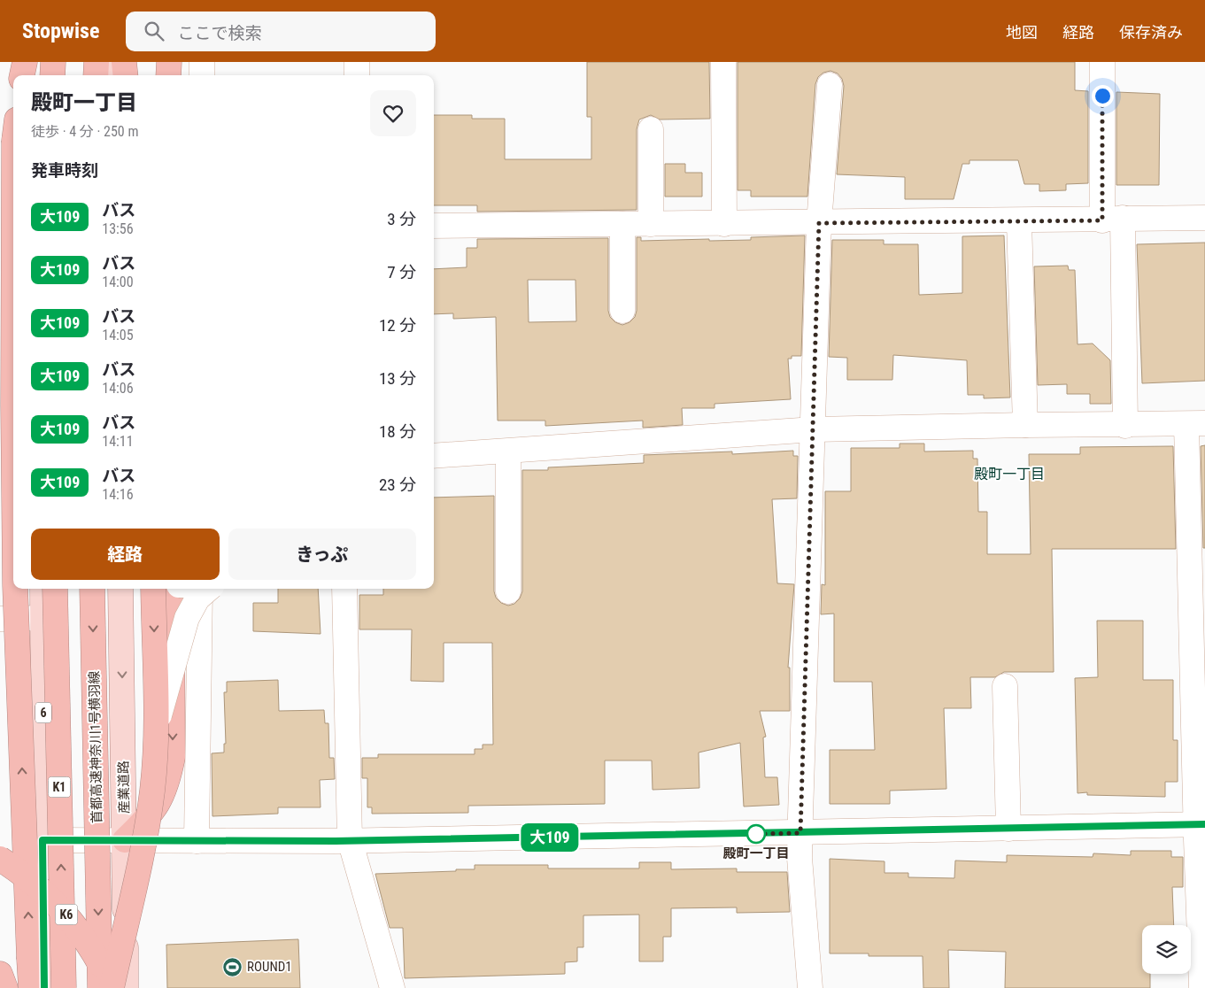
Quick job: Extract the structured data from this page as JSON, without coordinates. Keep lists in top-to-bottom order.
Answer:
{
  "streets": {
    "highway": ["首都高速神奈川1号横羽線", "K1", "K6"],
    "main road": ["6", "産業道路"]
  },
  "districts": ["殿町一丁目"],
  "places": {
    "other": ["殿町一丁目"],
    "sports": ["ROUND1"]
  },
  "lines": ["bus line 大109"],
  "page": {
    "header": "Stopwise",
    "search": "ここで検索",
    "nav": ["地図", "経路", "保存済み"],
    "on_map": "大109",
    "heading": [
      ["殿町一丁目", "徒歩 · 4 分 · 250 m"],
      "発車時刻"
    ],
    "list": [
      {
        "mark": "大109",
        "name": "バス",
        "note": "13:56",
        "value": "3 分"
      },
      {
        "mark": "大109",
        "name": "バス",
        "note": "14:00",
        "value": "7 分"
      },
      {
        "mark": "大109",
        "name": "バス",
        "note": "14:05",
        "value": "12 分"
      },
      {
        "mark": "大109",
        "name": "バス",
        "note": "14:06",
        "value": "13 分"
      },
      {
        "mark": "大109",
        "name": "バス",
        "note": "14:11",
        "value": "18 分"
      },
      {
        "mark": "大109",
        "name": "バス",
        "note": "14:16",
        "value": "23 分"
      }
    ],
    "buttons": ["経路", "きっぷ"]
  }
}
